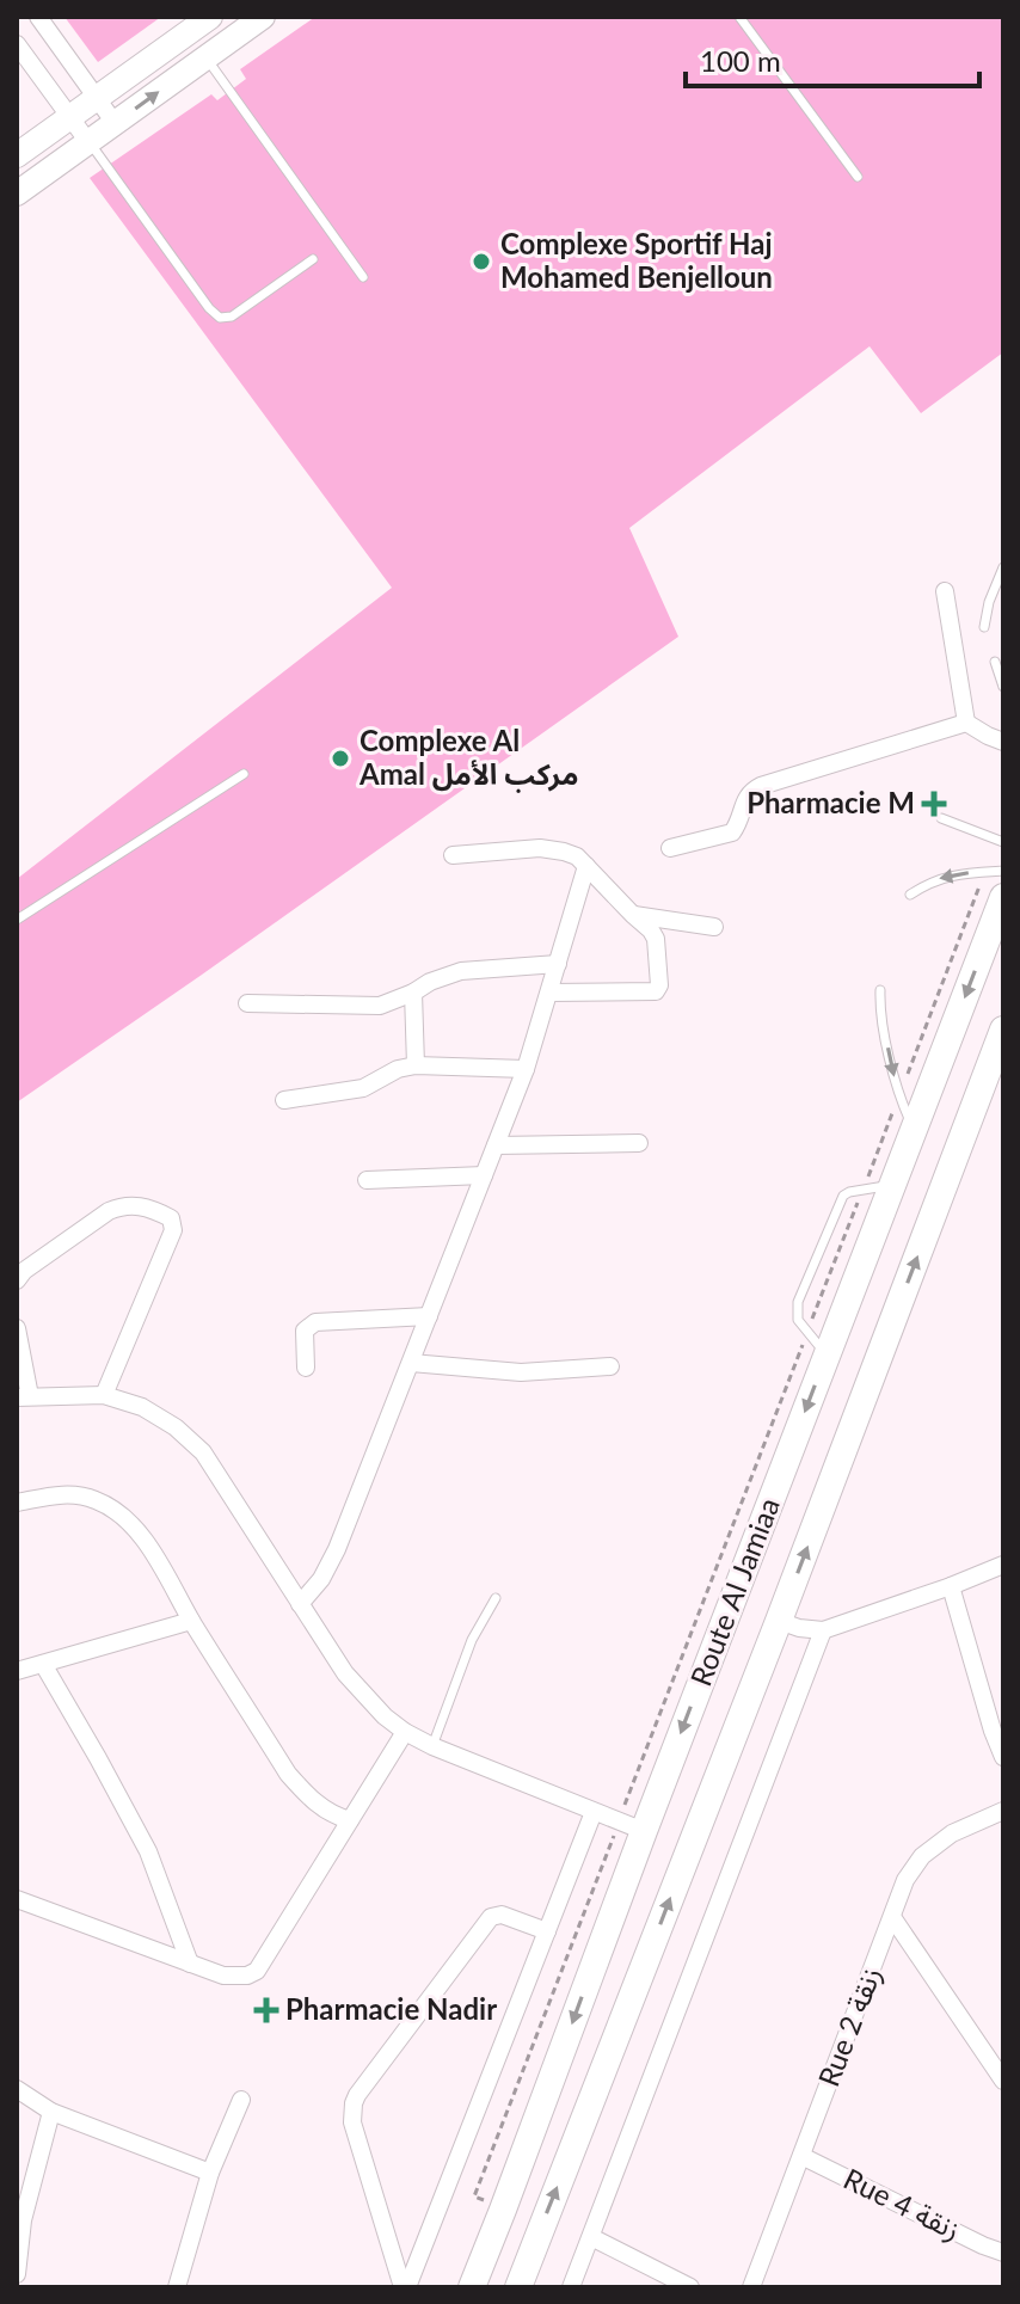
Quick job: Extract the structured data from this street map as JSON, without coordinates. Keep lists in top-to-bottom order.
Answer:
{
  "streets": {
    "main road": ["Route Al Jamiaa"],
    "street": ["Rue 2 زنقة", "Rue 4 زنقة"]
  },
  "crossings": [
    ["Rue 2 زنقة", "Rue 4 زنقة"]
  ],
  "places": {
    "other": ["Complexe Sportif Haj Mohamed Benjelloun", "Complexe Al Amal مركب الأمل"],
    "health": ["Pharmacie M", "Pharmacie Nadir"]
  },
  "scale_bar": "100 m"
}
